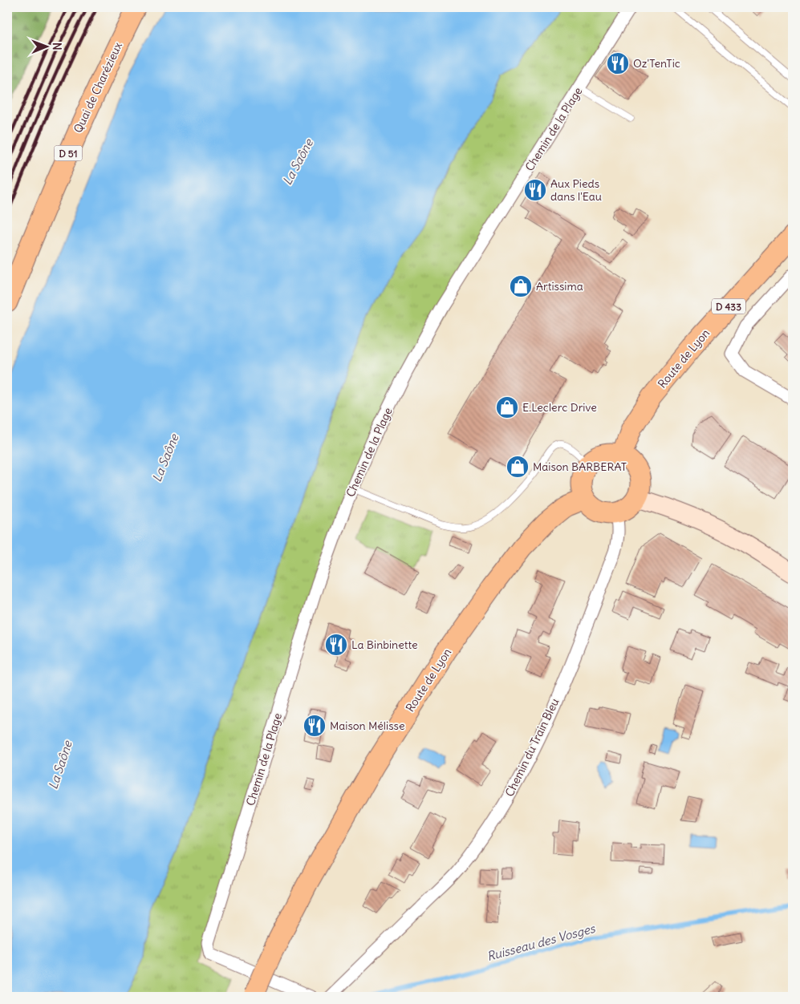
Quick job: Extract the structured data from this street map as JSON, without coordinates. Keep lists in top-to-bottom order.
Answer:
{
  "streets": {
    "main road": [
      "Quai de Charézieux",
      "D 51",
      "D 433",
      "Route de Lyon"
    ],
    "street": ["Chemin de la Plage", "Chemin du Train Bleu"]
  },
  "crossings": [
    ["Route de Lyon", "Chemin du Train Bleu"]
  ],
  "water": ["La Saône", "Ruisseau des Vosges"],
  "places": {
    "restaurant": [
      "Oz'TenTic",
      "Aux Pieds dans l'Eau",
      "La Binbinette",
      "Maison Mélisse"
    ],
    "shop": ["Artissima", "E.Leclerc Drive", "Maison BARBERAT"]
  },
  "north": "right"
}
